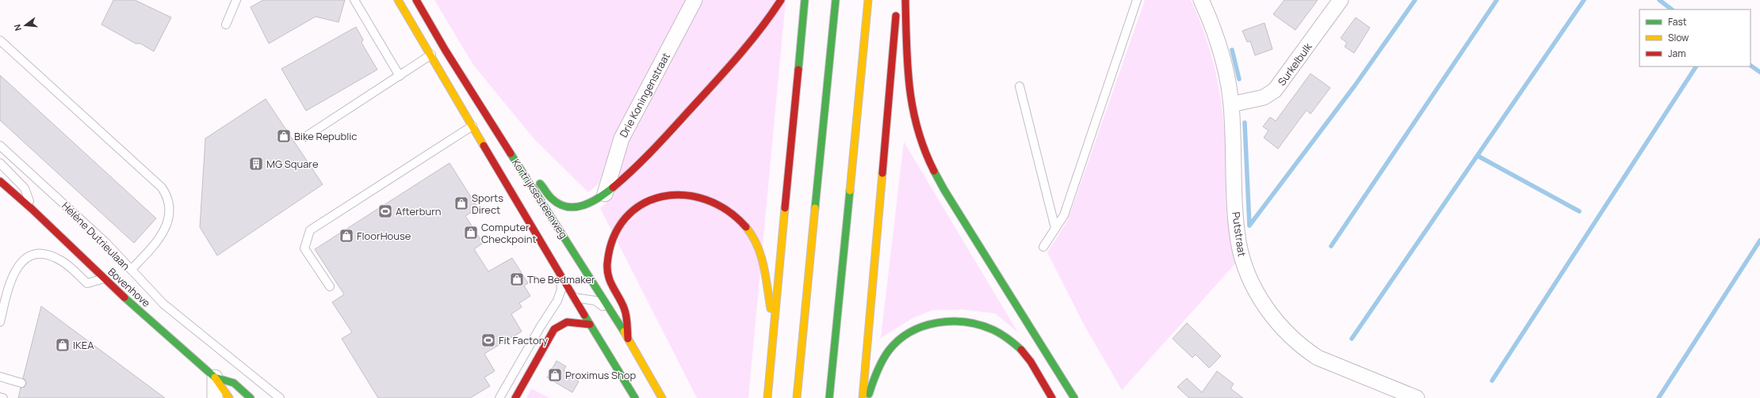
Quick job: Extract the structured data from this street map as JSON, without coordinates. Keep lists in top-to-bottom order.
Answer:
{
  "streets": {
    "main road": ["Kortrijksesteenweg", "Bovenhove"],
    "street": ["Surkelbulk", "Drie Koningenstraat", "Putstraat"],
    "lane": ["Hélène Dutrieulaan"]
  },
  "crossings": [
    ["Surkelbulk", "Putstraat"]
  ],
  "places": {
    "shop": [
      "Bike Republic",
      "Sports Direct",
      "Computer Checkpoint",
      "FloorHouse",
      "The Bedmaker",
      "IKEA",
      "Proximus Shop"
    ],
    "building": ["MG Square"],
    "sports": ["Afterburn", "Fit Factory"]
  },
  "legend": ["Fast", "Slow", "Jam"],
  "north": "left"
}
